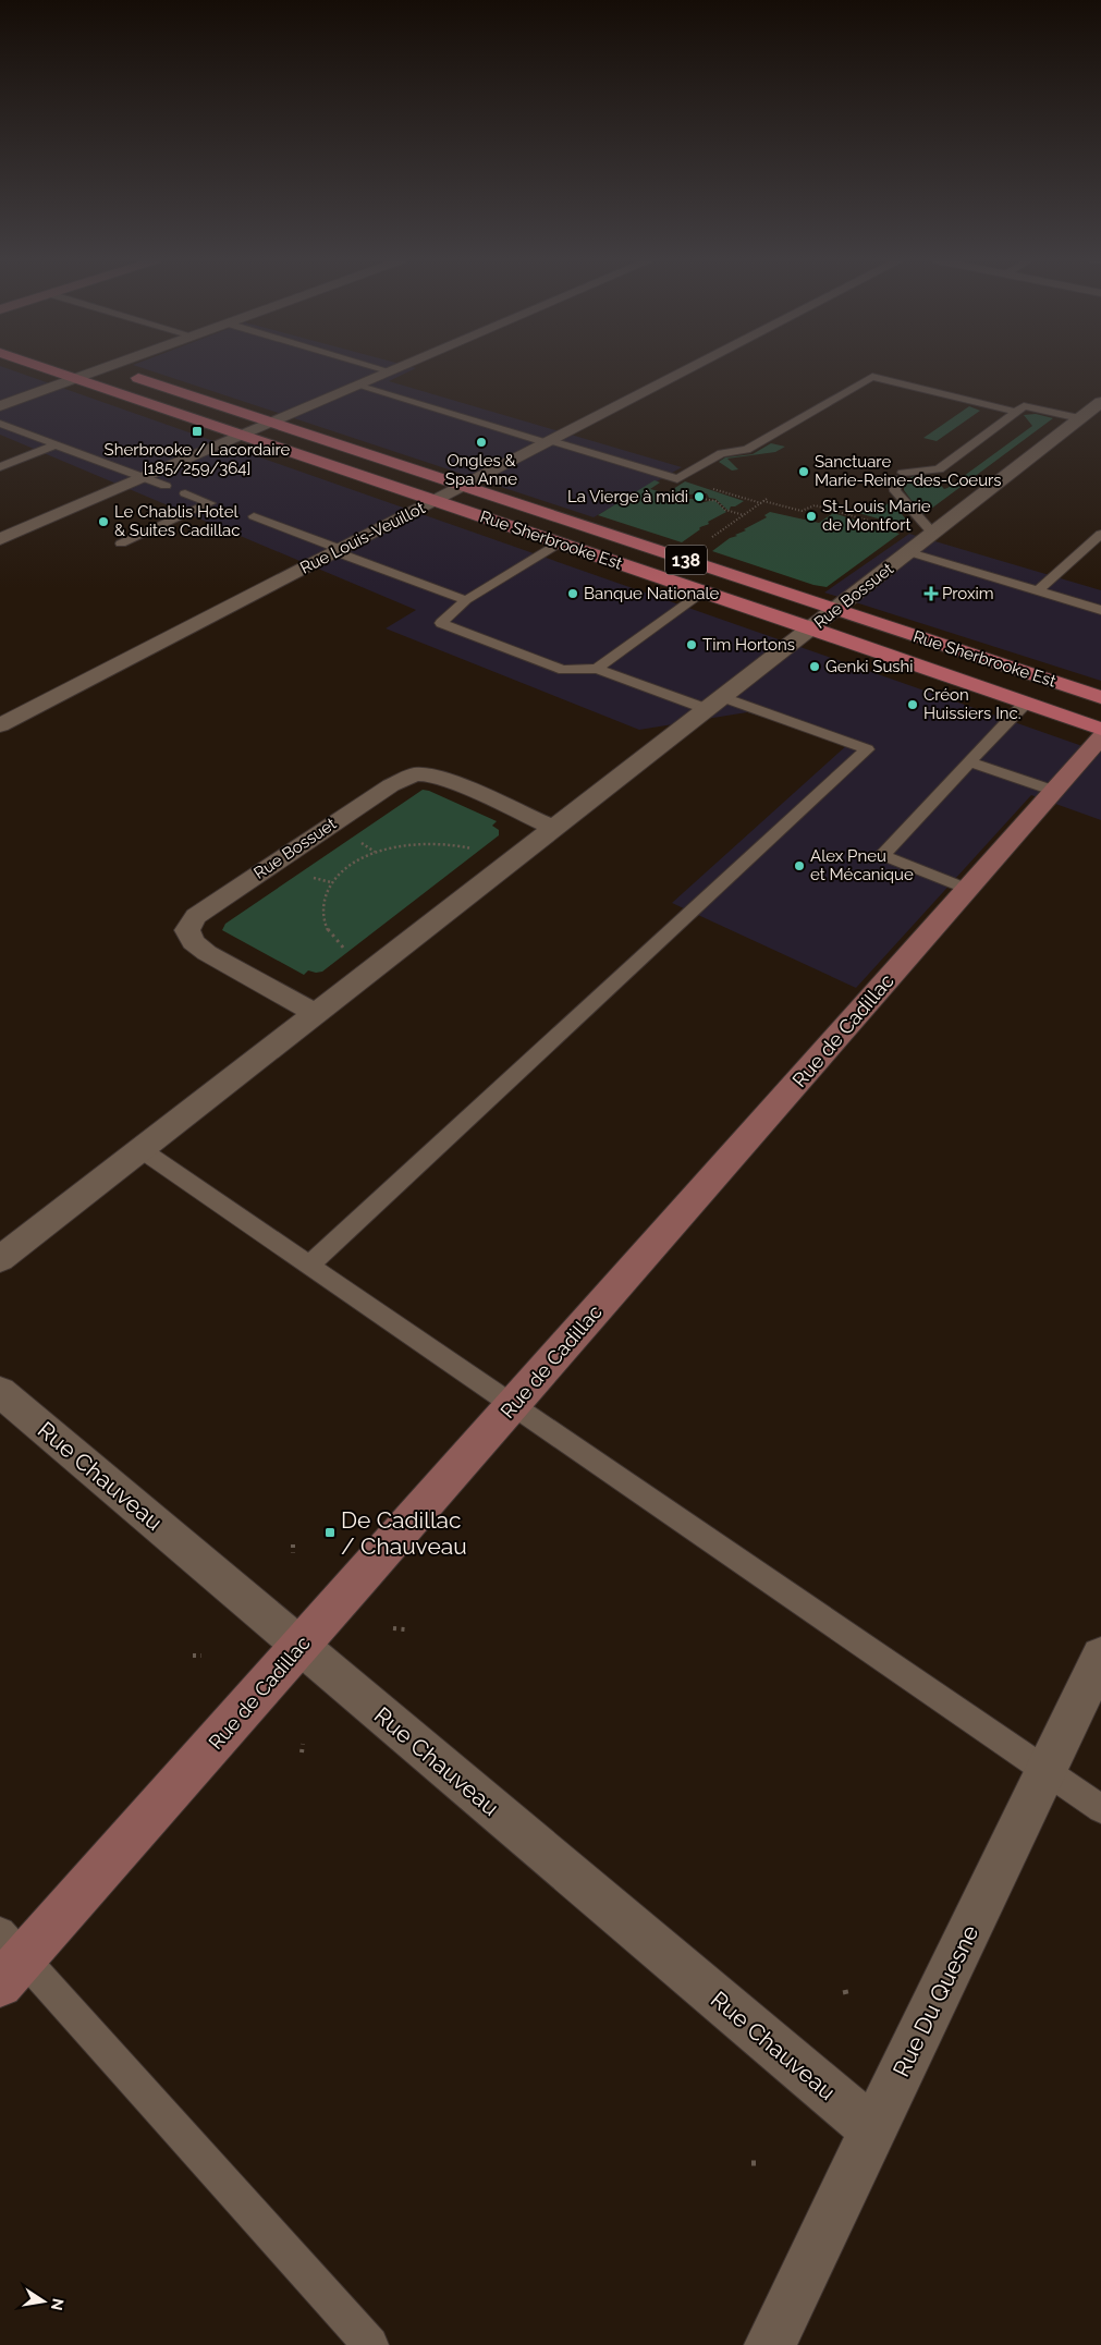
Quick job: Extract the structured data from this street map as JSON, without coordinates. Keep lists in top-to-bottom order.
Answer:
{
  "streets": {
    "main road": ["Rue Sherbrooke Est", "138"],
    "street": [
      "Rue Louis-Veuillot",
      "Rue Bossuet",
      "Rue de Cadillac",
      "Rue Chauveau",
      "Rue Du Quesne"
    ]
  },
  "crossings": [
    ["Rue Louis-Veuillot", "Rue Sherbrooke Est"],
    ["Rue Sherbrooke Est", "Rue Bossuet"],
    ["Rue de Cadillac", "Rue Chauveau"],
    ["Rue Chauveau", "Rue Du Quesne"]
  ],
  "places": {
    "transit": ["Sherbrooke / Lacordaire [185/259/364]", "De Cadillac / Chauveau"],
    "other": [
      "Ongles & Spa Anne",
      "Sanctuare Marie-Reine-des-Coeurs",
      "La Vierge à midi",
      "St-Louis Marie de Montfort",
      "Le Chablis Hotel & Suites Cadillac",
      "Banque Nationale",
      "Tim Hortons",
      "Genki Sushi",
      "Créon Huissiers Inc.",
      "Alex Pneu et Mécanique"
    ],
    "health": ["Proxim"]
  },
  "north": "right"
}
